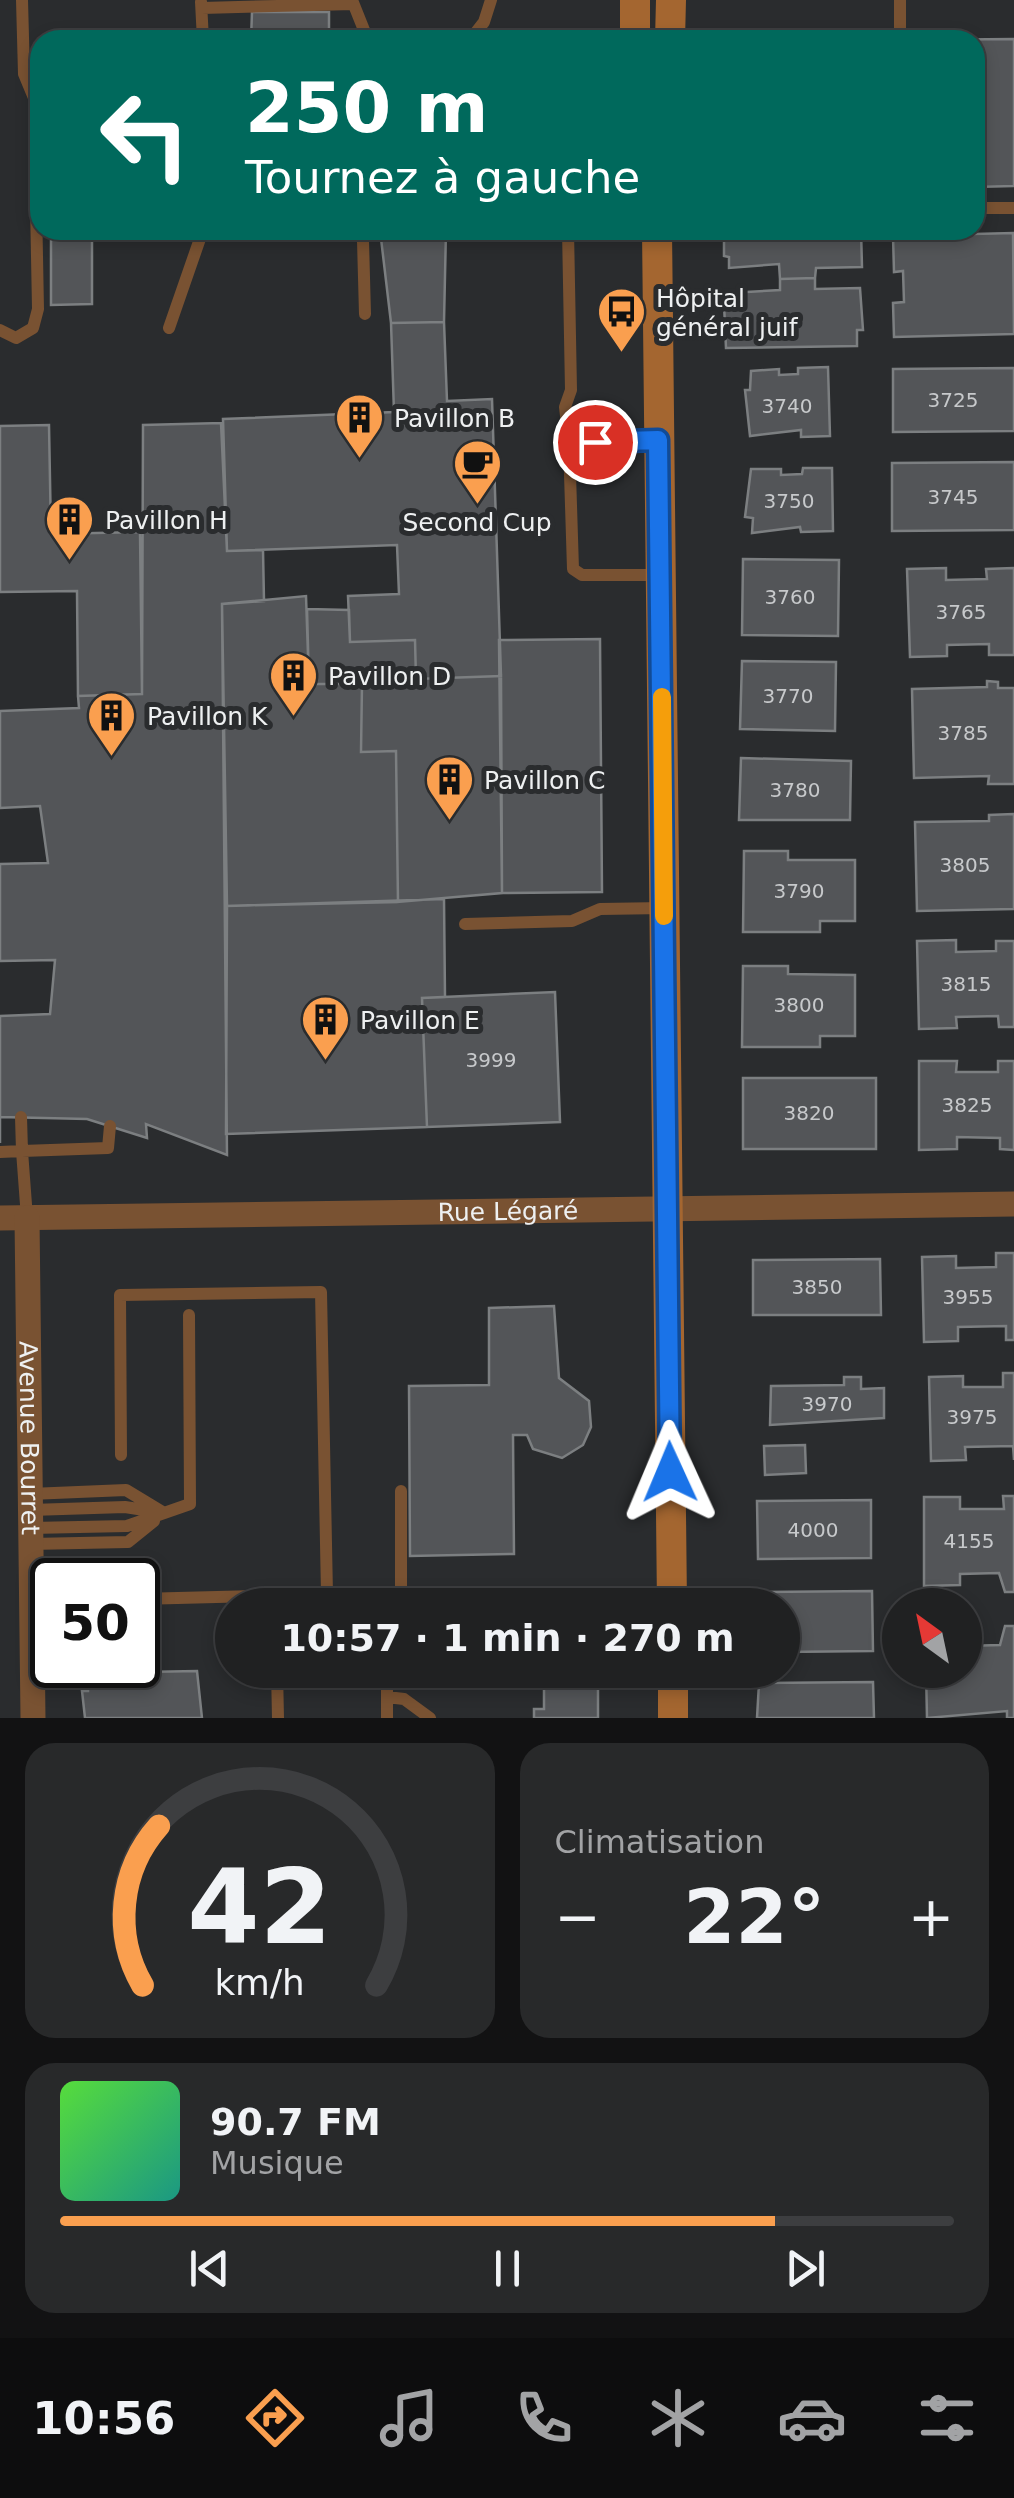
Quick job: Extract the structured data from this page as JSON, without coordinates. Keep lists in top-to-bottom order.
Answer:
{
  "streets": {
    "street": ["Rue Légaré", "Avenue Bourret"]
  },
  "crossings": [
    ["Rue Légaré", "Avenue Bourret"]
  ],
  "places": {
    "bus stop": ["Hôpital général juif"],
    "building": [
      "Pavillon B",
      "Pavillon H",
      "Pavillon D",
      "Pavillon K",
      "Pavillon C",
      "Pavillon E"
    ],
    "cafe": ["Second Cup"]
  },
  "house_numbers": [
    "3725",
    "3740",
    "3745",
    "3750",
    "3760",
    "3765",
    "3770",
    "3785",
    "3780",
    "3805",
    "3790",
    "3815",
    "3800",
    "3999",
    "3825",
    "3820",
    "3850",
    "3955",
    "3970",
    "3975",
    "4000",
    "4155"
  ],
  "north": "top left",
  "page": {
    "turn": ["250 m", "Tournez à gauche"],
    "limit": "50",
    "trip": "10:57 · 1 min · 270 m",
    "tile": "Climatisation",
    "heat": ["−", "22°", "+"],
    "song": ["90.7 FM", "Musique"],
    "tabs": "10:56",
    "gauge": ["42", "km/h"]
  }
}
